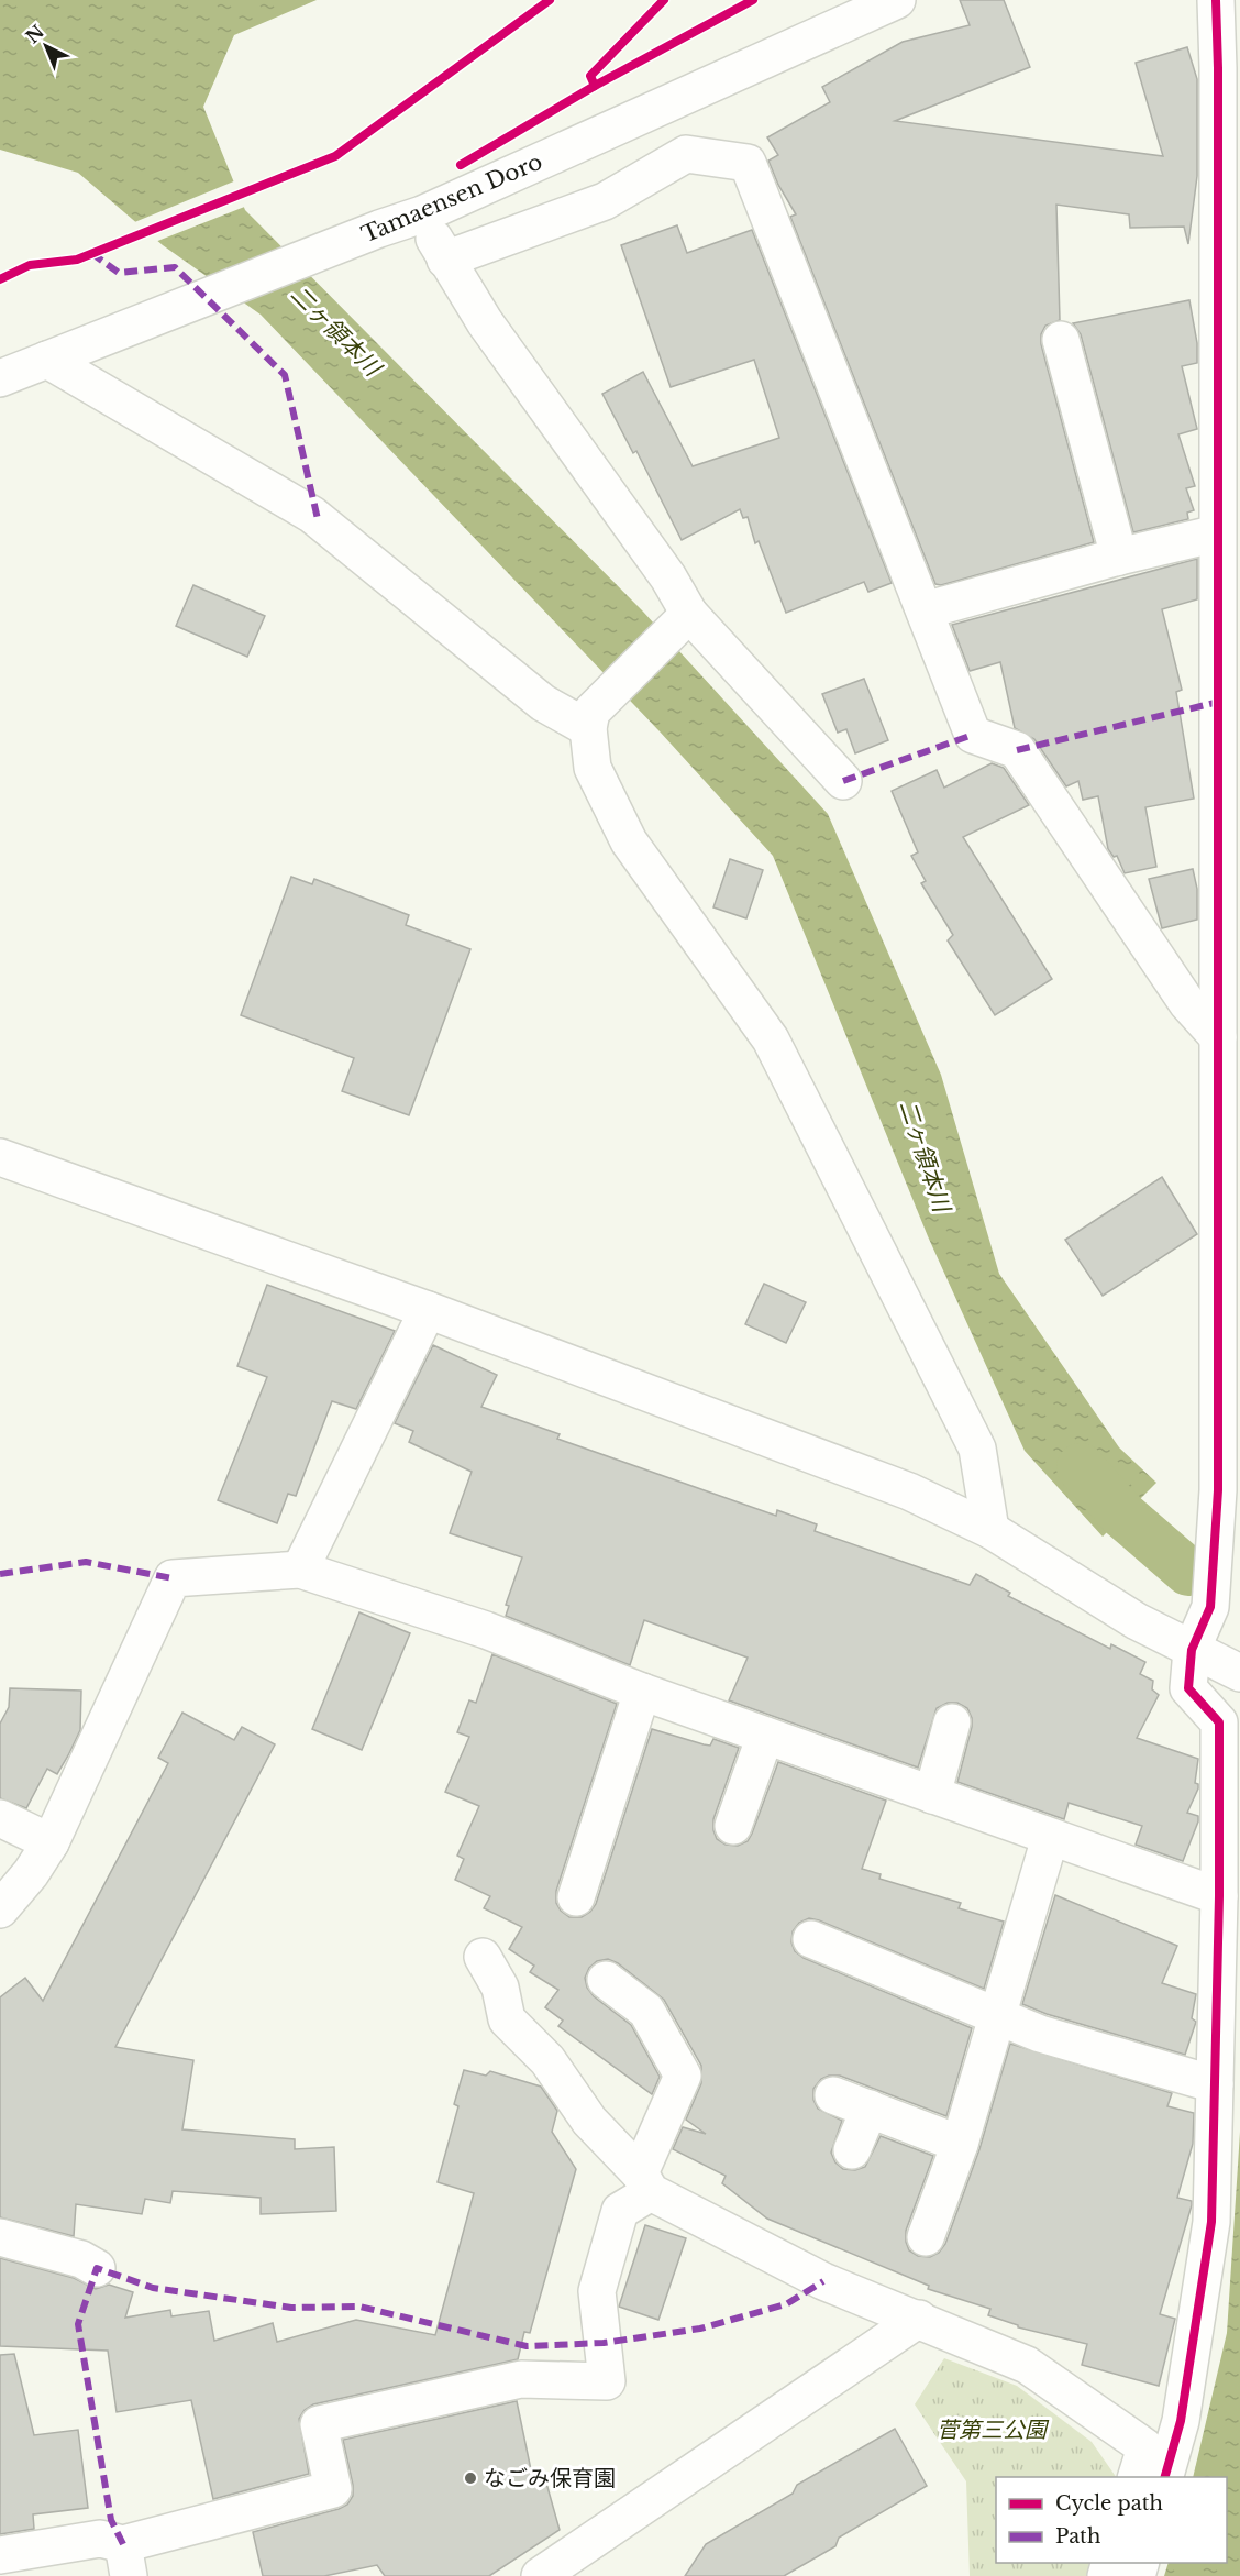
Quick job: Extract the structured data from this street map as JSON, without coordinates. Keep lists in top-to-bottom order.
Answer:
{
  "streets": {
    "street": ["Tamaensen Doro"]
  },
  "water": ["二ヶ領本川"],
  "parks": ["菅第三公園"],
  "places": ["なごみ保育園"],
  "legend": ["Cycle path", "Path"],
  "north": "top left"
}
